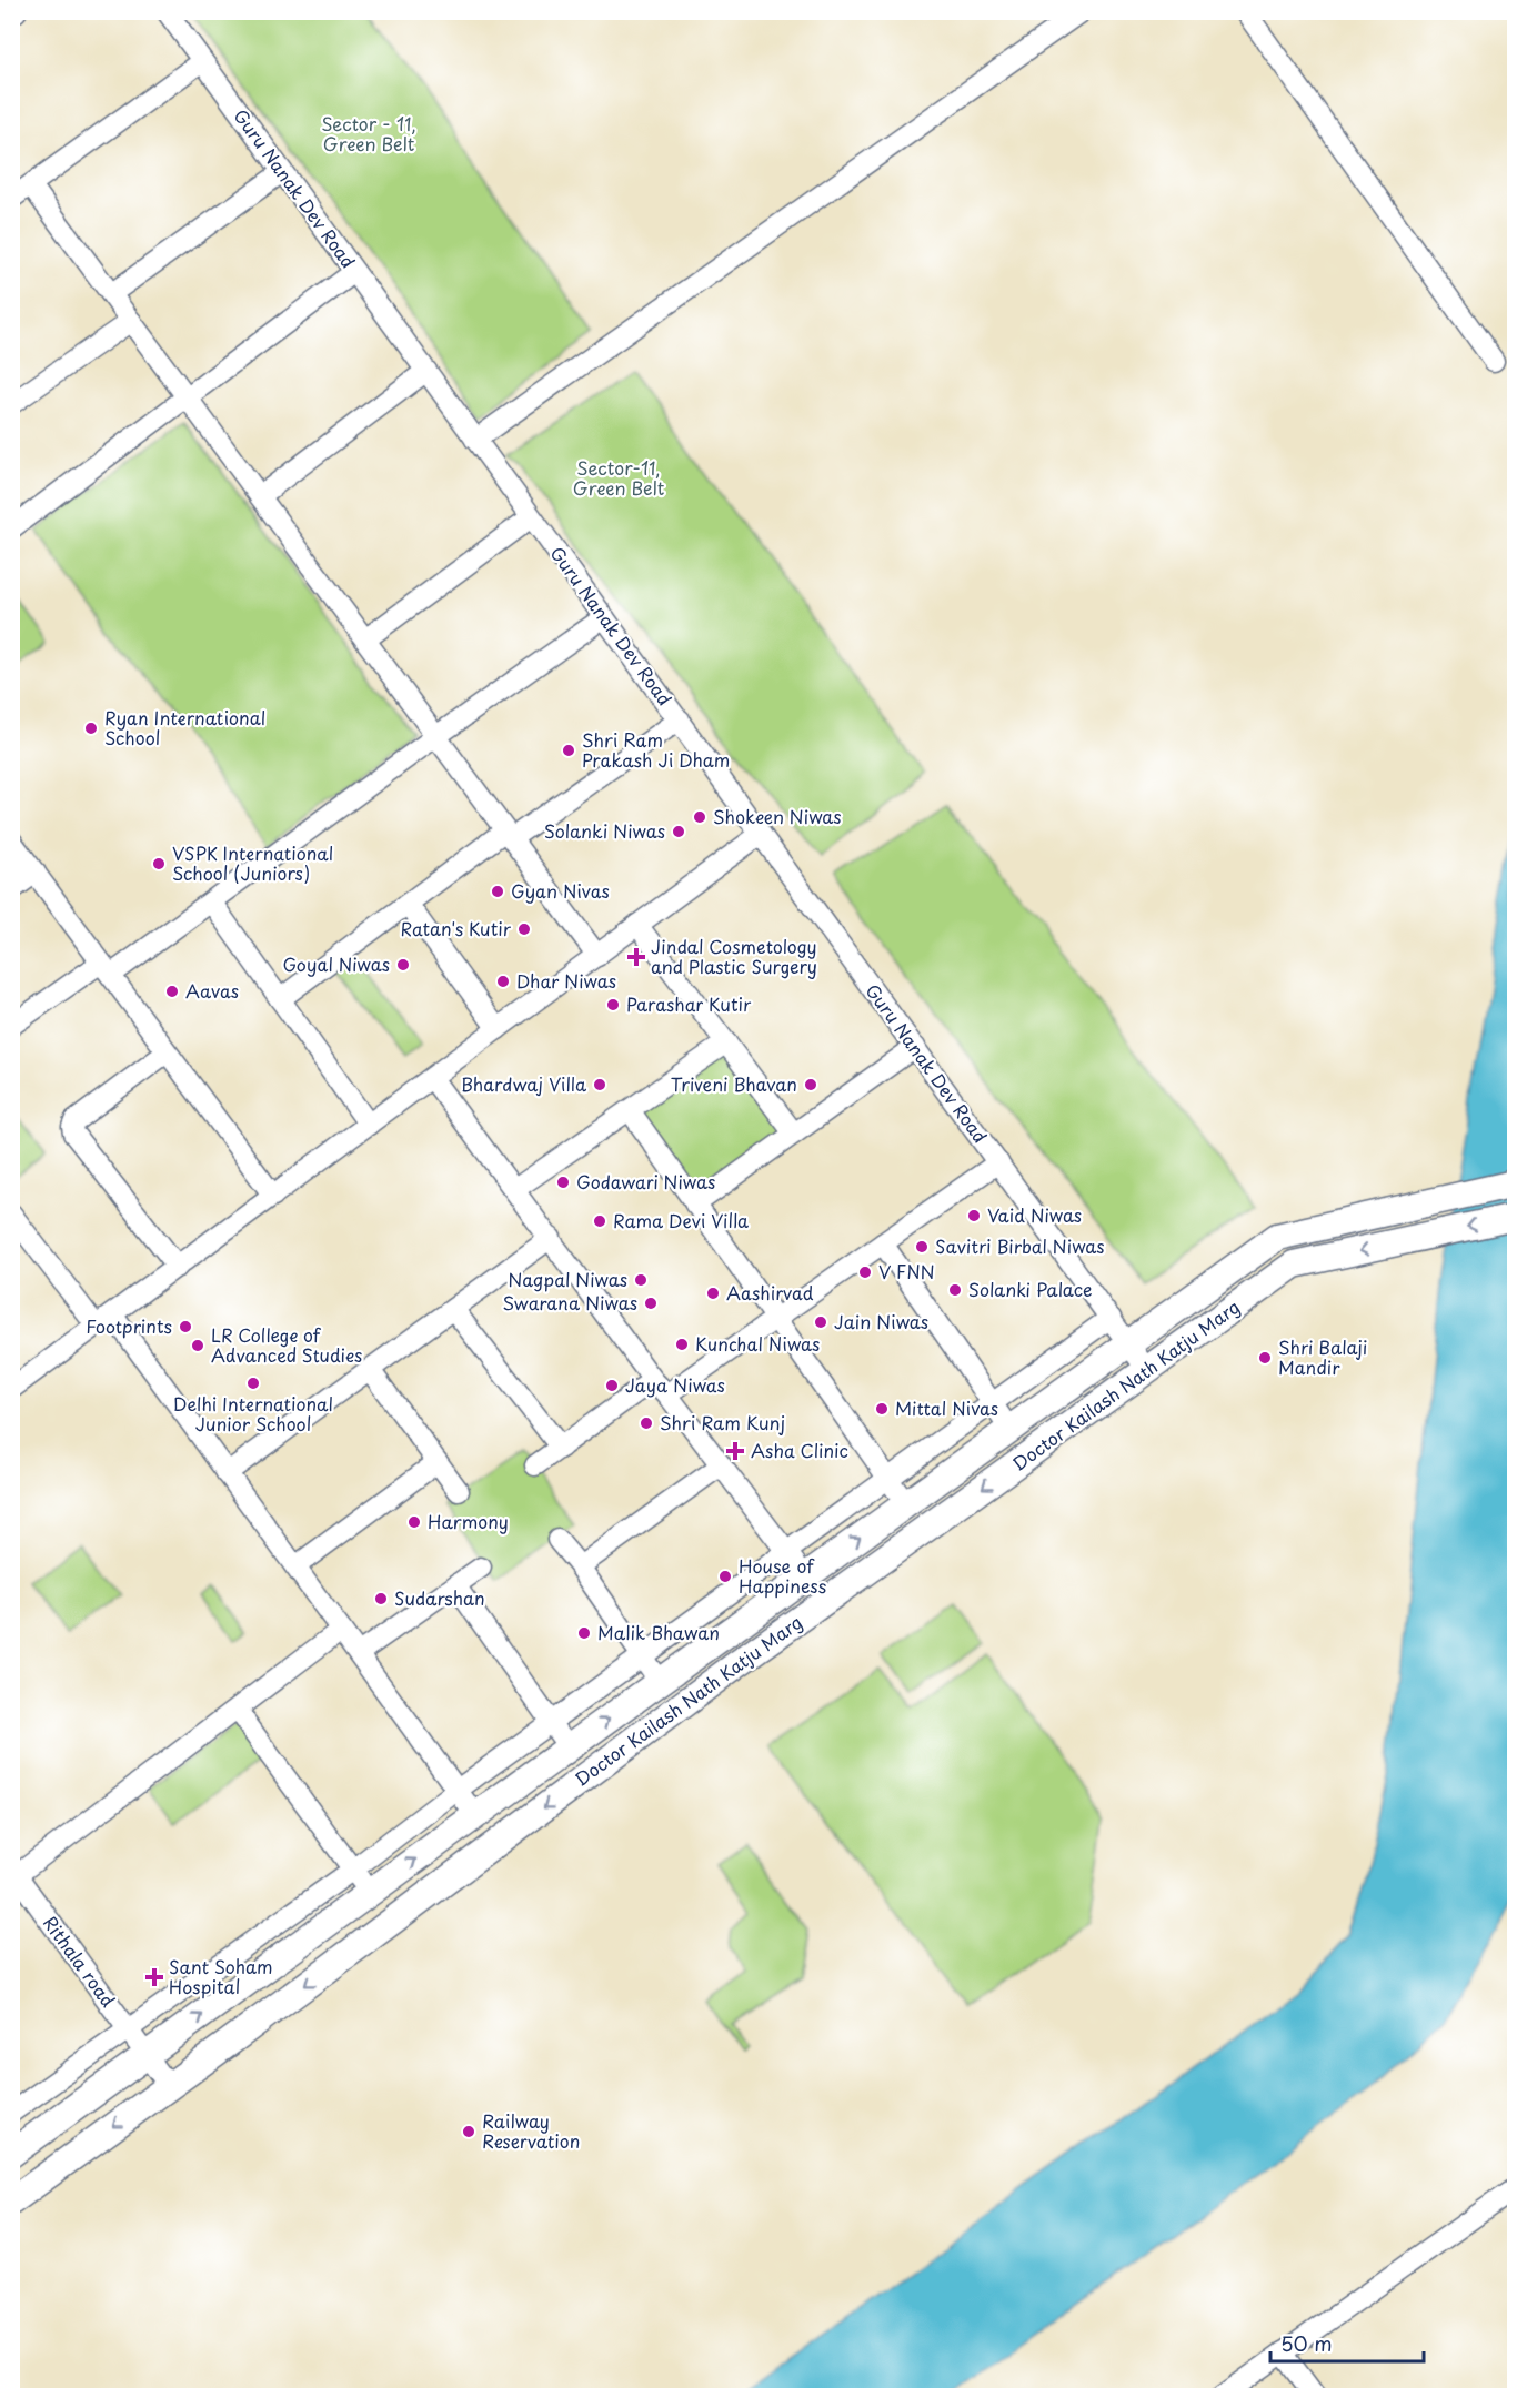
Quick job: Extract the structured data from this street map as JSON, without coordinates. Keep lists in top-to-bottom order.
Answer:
{
  "streets": {
    "main road": ["Doctor Kailash Nath Katju Marg"],
    "street": ["Guru Nanak Dev Road", "Rithala road"]
  },
  "crossings": [
    ["Guru Nanak Dev Road", "Doctor Kailash Nath Katju Marg"],
    ["Doctor Kailash Nath Katju Marg", "Rithala road"]
  ],
  "parks": ["Sector - 11, Green Belt", "Sector-11, Green Belt"],
  "places": {
    "other": [
      "Ryan International School",
      "Shri Ram Prakash Ji Dham",
      "Shokeen Niwas",
      "Solanki Niwas",
      "VSPK International School (Juniors)",
      "Gyan Nivas",
      "Ratan's Kutir",
      "Goyal Niwas",
      "Dhar Niwas",
      "Aavas",
      "Parashar Kutir",
      "Bhardwaj Villa",
      "Triveni Bhavan",
      "Godawari Niwas",
      "Vaid Niwas",
      "Rama Devi Villa",
      "Savitri Birbal Niwas",
      "V FNN",
      "Nagpal Niwas",
      "Solanki Palace",
      "Aashirvad",
      "Swarana Niwas",
      "Jain Niwas",
      "Footprints",
      "Kunchal Niwas",
      "LR College of Advanced Studies",
      "Shri Balaji Mandir",
      "Delhi International Junior School",
      "Jaya Niwas",
      "Mittal Nivas",
      "Shri Ram Kunj",
      "Harmony",
      "House of Happiness",
      "Sudarshan",
      "Malik Bhawan",
      "Railway Reservation"
    ],
    "health": ["Jindal Cosmetology and Plastic Surgery", "Asha Clinic", "Sant Soham Hospital"]
  },
  "scale_bar": "50 m"
}
